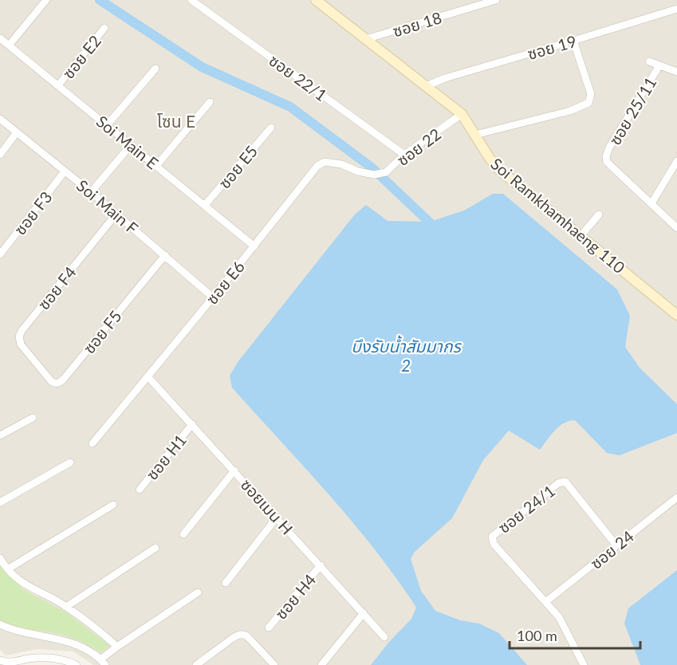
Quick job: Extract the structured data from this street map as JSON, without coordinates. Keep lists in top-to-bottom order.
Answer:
{
  "streets": {
    "street": [
      "ซอย 18",
      "ซอย 19",
      "ซอย E2",
      "ซอย 22/1",
      "ซอย 25/11",
      "Soi Main E",
      "ซอย 22",
      "ซอย E5",
      "Soi Main F",
      "ซอย F3",
      "Soi Ramkhamhaeng 110",
      "ซอย E6",
      "ซอย F4",
      "ซอย F5",
      "ซอย H1",
      "ซอยเมน H",
      "ซอย 24/1",
      "ซอย 24",
      "ซอย H4"
    ]
  },
  "crossings": [
    ["ซอย 18", "Soi Ramkhamhaeng 110"],
    ["ซอย 19", "Soi Ramkhamhaeng 110"],
    ["ซอย E2", "Soi Main E"],
    ["ซอย 22/1", "ซอย 22"],
    ["Soi Main E", "ซอย E5"],
    ["Soi Main E", "ซอย E6"],
    ["ซอย 22", "Soi Ramkhamhaeng 110"],
    ["ซอย 22", "ซอย E6"],
    ["Soi Main F", "ซอย F3"],
    ["Soi Main F", "ซอย E6"],
    ["Soi Main F", "ซอย F4"],
    ["Soi Main F", "ซอย F5"],
    ["ซอย E6", "ซอยเมน H"],
    ["ซอย F4", "ซอย F5"],
    ["ซอย H1", "ซอยเมน H"],
    ["ซอยเมน H", "ซอย H4"],
    ["ซอย 24/1", "ซอย 24"]
  ],
  "districts": ["โซน E"],
  "water": ["บึงรับน้ำสัมมากร 2"],
  "scale_bar": "100 m"
}
